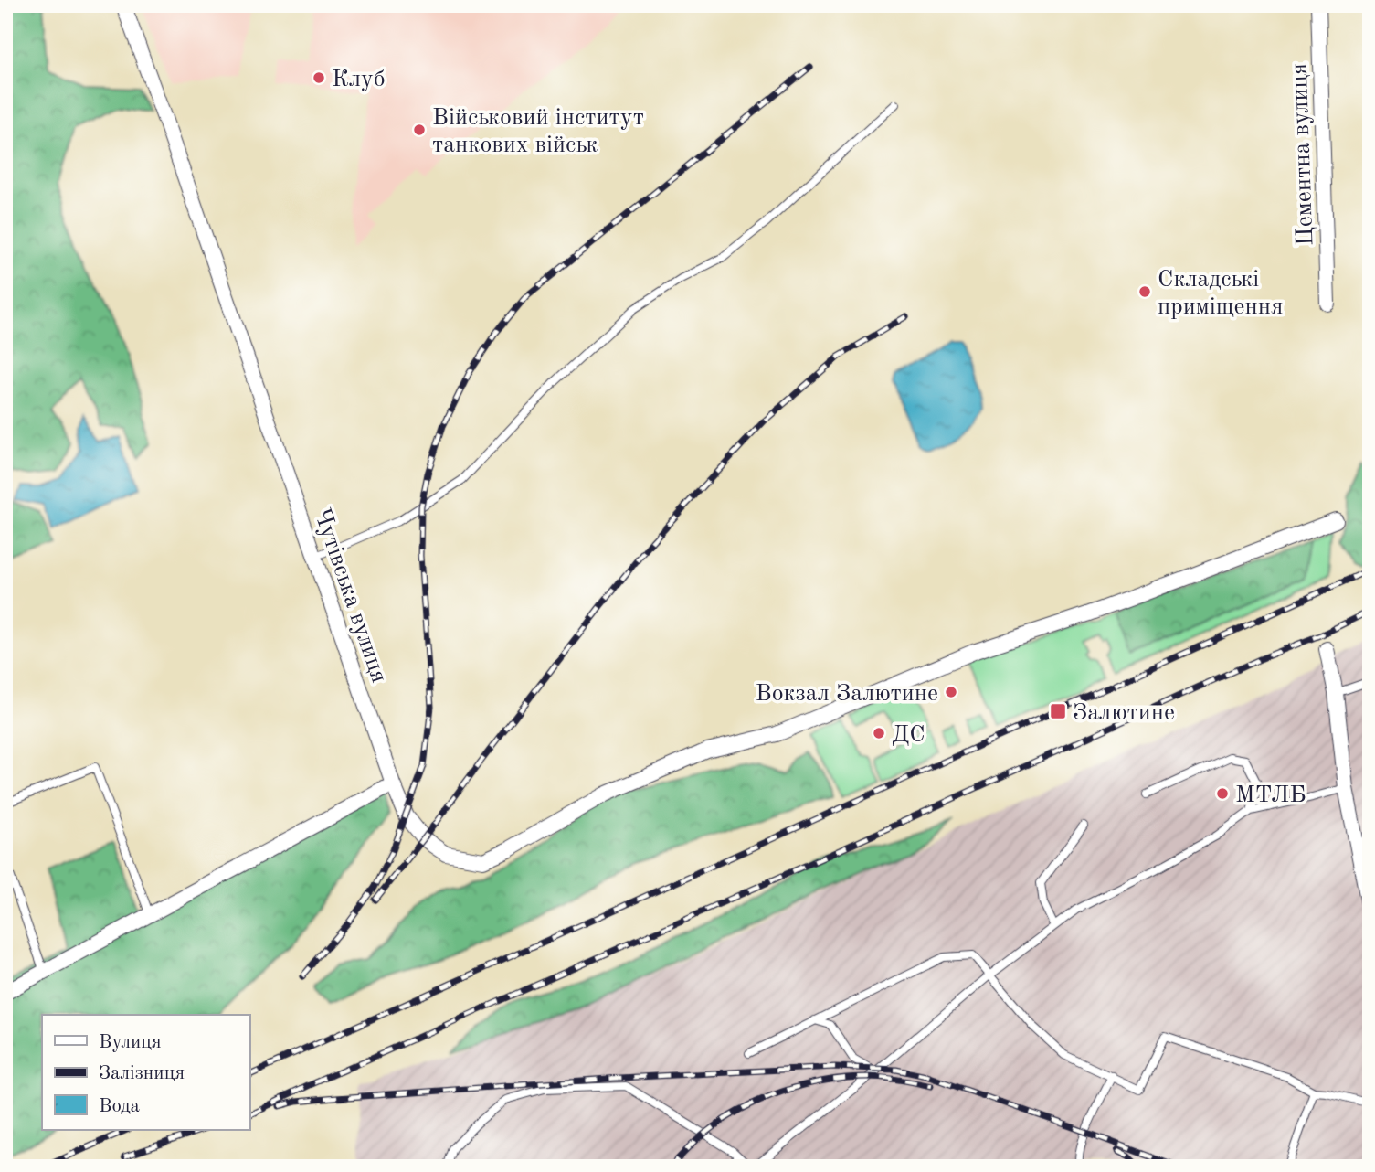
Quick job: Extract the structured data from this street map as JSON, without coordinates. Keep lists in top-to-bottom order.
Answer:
{
  "streets": {
    "street": ["Цементна вулиця", "Чутівська вулиця"]
  },
  "places": {
    "other": [
      "Клуб",
      "Військовий інститут танкових військ",
      "Складські приміщення",
      "Вокзал Залютине",
      "ДС",
      "МТЛБ"
    ],
    "transit": ["Залютине"]
  },
  "legend": ["Вулиця", "Залізниця", "Вода"]
}
